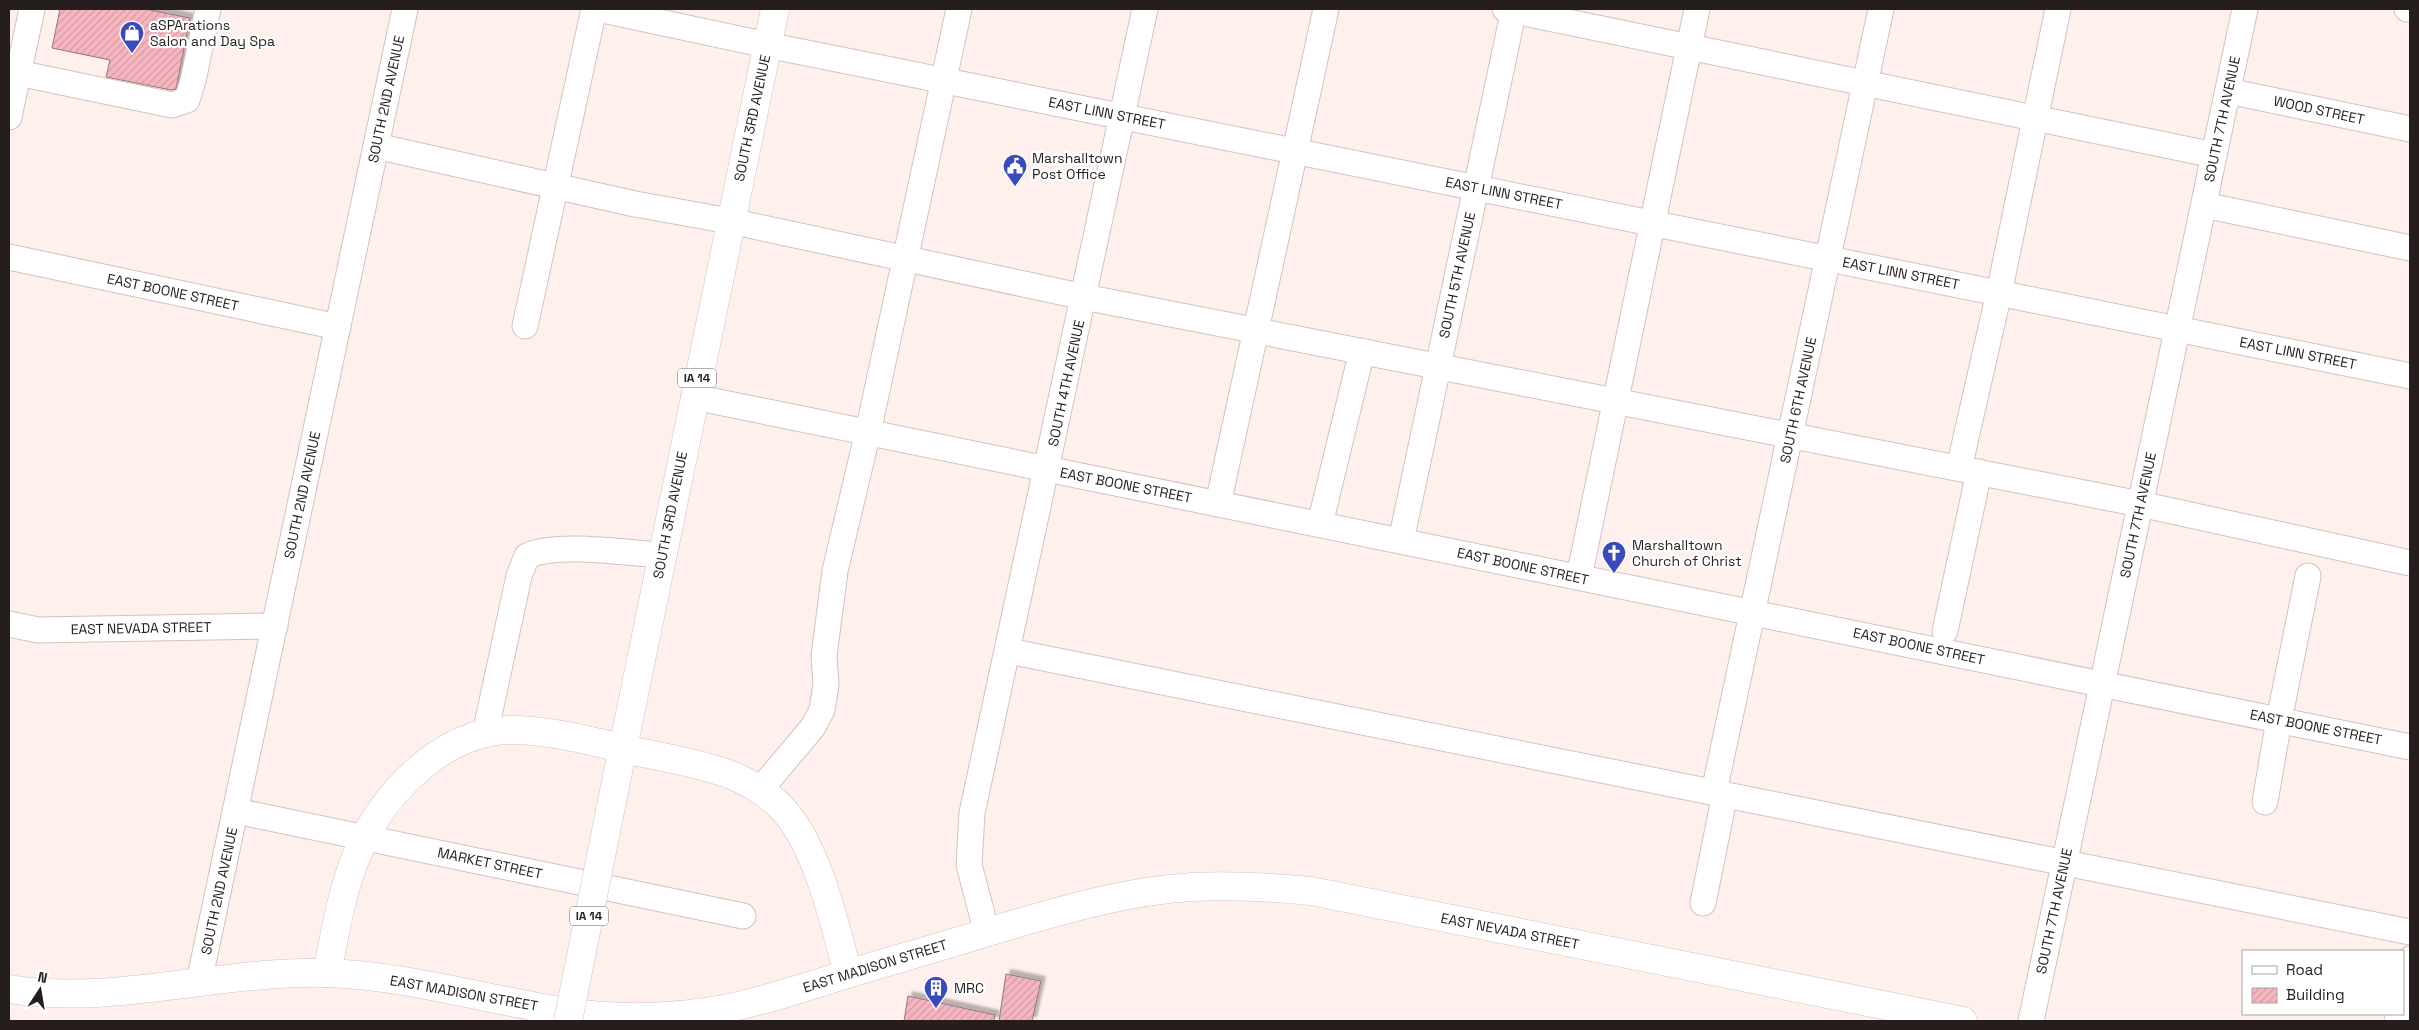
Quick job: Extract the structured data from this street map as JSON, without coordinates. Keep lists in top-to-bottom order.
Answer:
{
  "streets": {
    "main road": [
      "SOUTH 3RD AVENUE",
      "IA 14",
      "EAST NEVADA STREET",
      "EAST MADISON STREET"
    ],
    "street": [
      "SOUTH 2ND AVENUE",
      "WOOD STREET",
      "EAST LINN STREET",
      "SOUTH 7TH AVENUE",
      "SOUTH 5TH AVENUE",
      "EAST BOONE STREET",
      "SOUTH 4TH AVENUE",
      "SOUTH 6TH AVENUE",
      "MARKET STREET"
    ]
  },
  "crossings": [
    ["SOUTH 2ND AVENUE", "EAST BOONE STREET"],
    ["SOUTH 2ND AVENUE", "EAST NEVADA STREET"],
    ["SOUTH 2ND AVENUE", "MARKET STREET"],
    ["SOUTH 2ND AVENUE", "EAST MADISON STREET"],
    ["WOOD STREET", "SOUTH 7TH AVENUE"],
    ["EAST LINN STREET", "SOUTH 3RD AVENUE"],
    ["EAST LINN STREET", "SOUTH 7TH AVENUE"],
    ["EAST LINN STREET", "SOUTH 5TH AVENUE"],
    ["EAST LINN STREET", "SOUTH 4TH AVENUE"],
    ["EAST LINN STREET", "SOUTH 6TH AVENUE"],
    ["SOUTH 3RD AVENUE", "EAST BOONE STREET"],
    ["SOUTH 7TH AVENUE", "EAST BOONE STREET"],
    ["SOUTH 5TH AVENUE", "EAST BOONE STREET"],
    ["EAST BOONE STREET", "SOUTH 4TH AVENUE"],
    ["EAST BOONE STREET", "SOUTH 6TH AVENUE"],
    ["SOUTH 4TH AVENUE", "EAST MADISON STREET"],
    ["EAST NEVADA STREET", "EAST MADISON STREET"]
  ],
  "places": {
    "shop": ["aSPArations Salon and Day Spa"],
    "public building": ["Marshalltown Post Office"],
    "church": ["Marshalltown Church of Christ"],
    "building": ["MRC"]
  },
  "legend": ["Road", "Building"],
  "north": "top"
}
